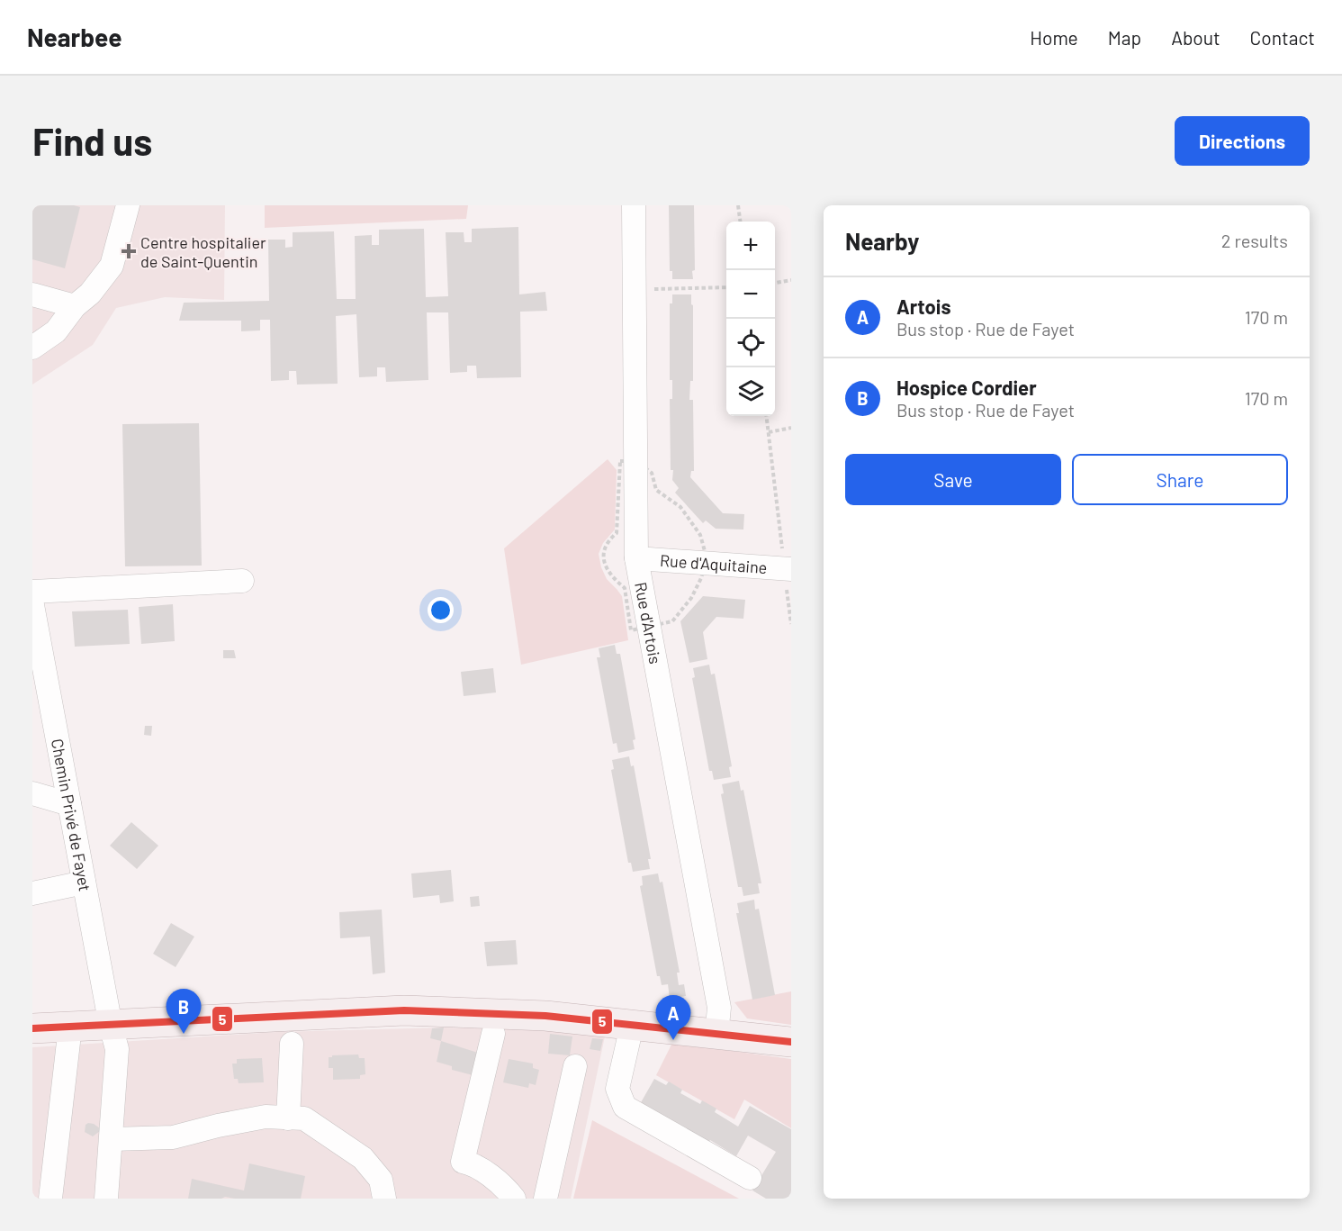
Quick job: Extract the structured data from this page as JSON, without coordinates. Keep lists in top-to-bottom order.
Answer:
{
  "streets": {
    "street": ["Rue d'Aquitaine", "Rue d'Artois", "Chemin Privé de Fayet"]
  },
  "crossings": [
    ["Rue d'Aquitaine", "Rue d'Artois"]
  ],
  "places": {
    "health": ["Centre hospitalier de Saint-Quentin"]
  },
  "lines": ["transit line 5"],
  "page": {
    "header": "Nearbee",
    "nav": [
      "Home",
      "Map",
      "About",
      "Contact"
    ],
    "buttons": [
      "Directions",
      ["Save", "Share"]
    ],
    "title": "Find us",
    "heading": ["Nearby", "2 results"],
    "map_buttons": ["+", "−"],
    "list": [
      {
        "mark": "A",
        "name": "Artois",
        "note": "Bus stop · Rue de Fayet",
        "value": "170 m"
      },
      {
        "mark": "B",
        "name": "Hospice Cordier",
        "note": "Bus stop · Rue de Fayet",
        "value": "170 m"
      }
    ],
    "pins": ["B", "A"]
  }
}
